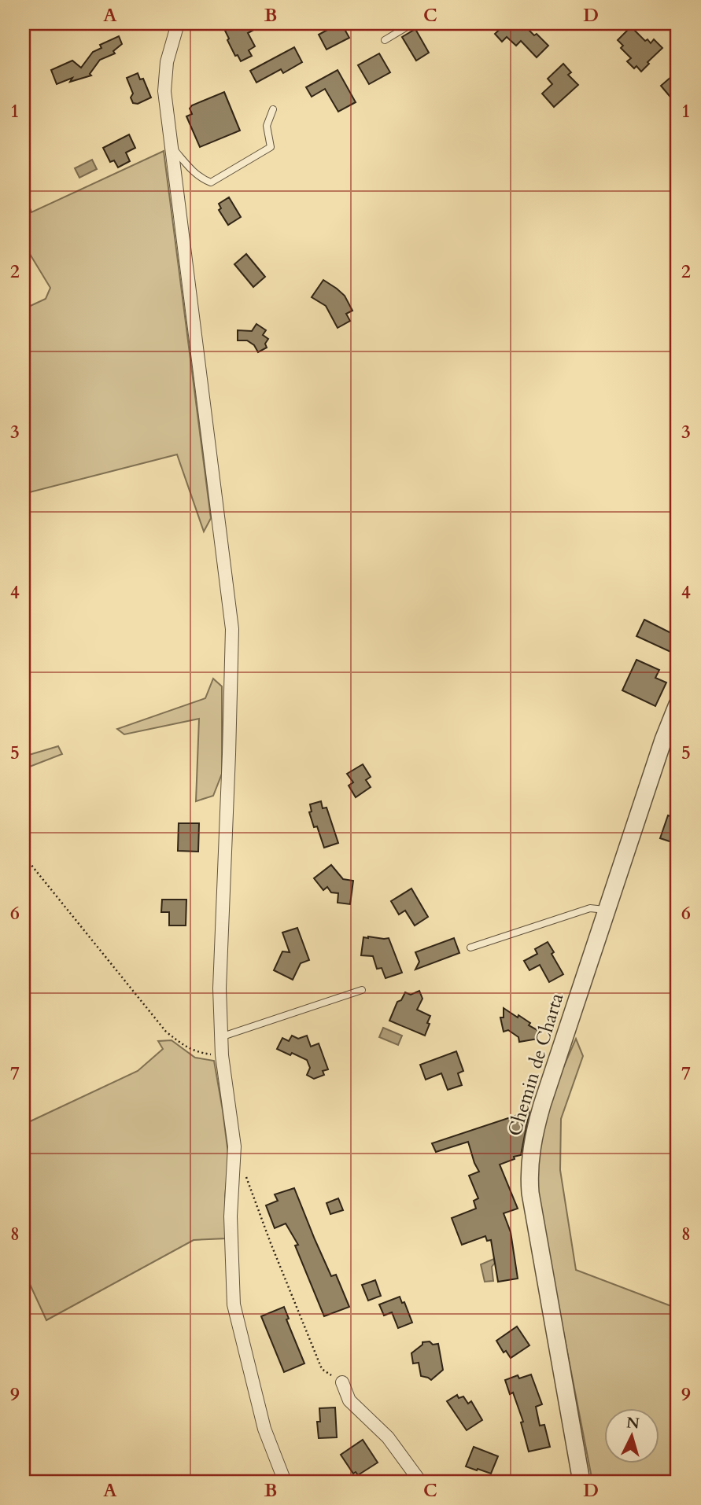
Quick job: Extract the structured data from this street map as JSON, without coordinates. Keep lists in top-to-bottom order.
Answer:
{
  "streets": {
    "street": ["Chemin de Charta"]
  },
  "north": "top",
  "grid": {
    "columns": [
      "A",
      "B",
      "C",
      "D"
    ],
    "rows": [
      "1",
      "2",
      "3",
      "4",
      "5",
      "6",
      "7",
      "8",
      "9"
    ]
  }
}
